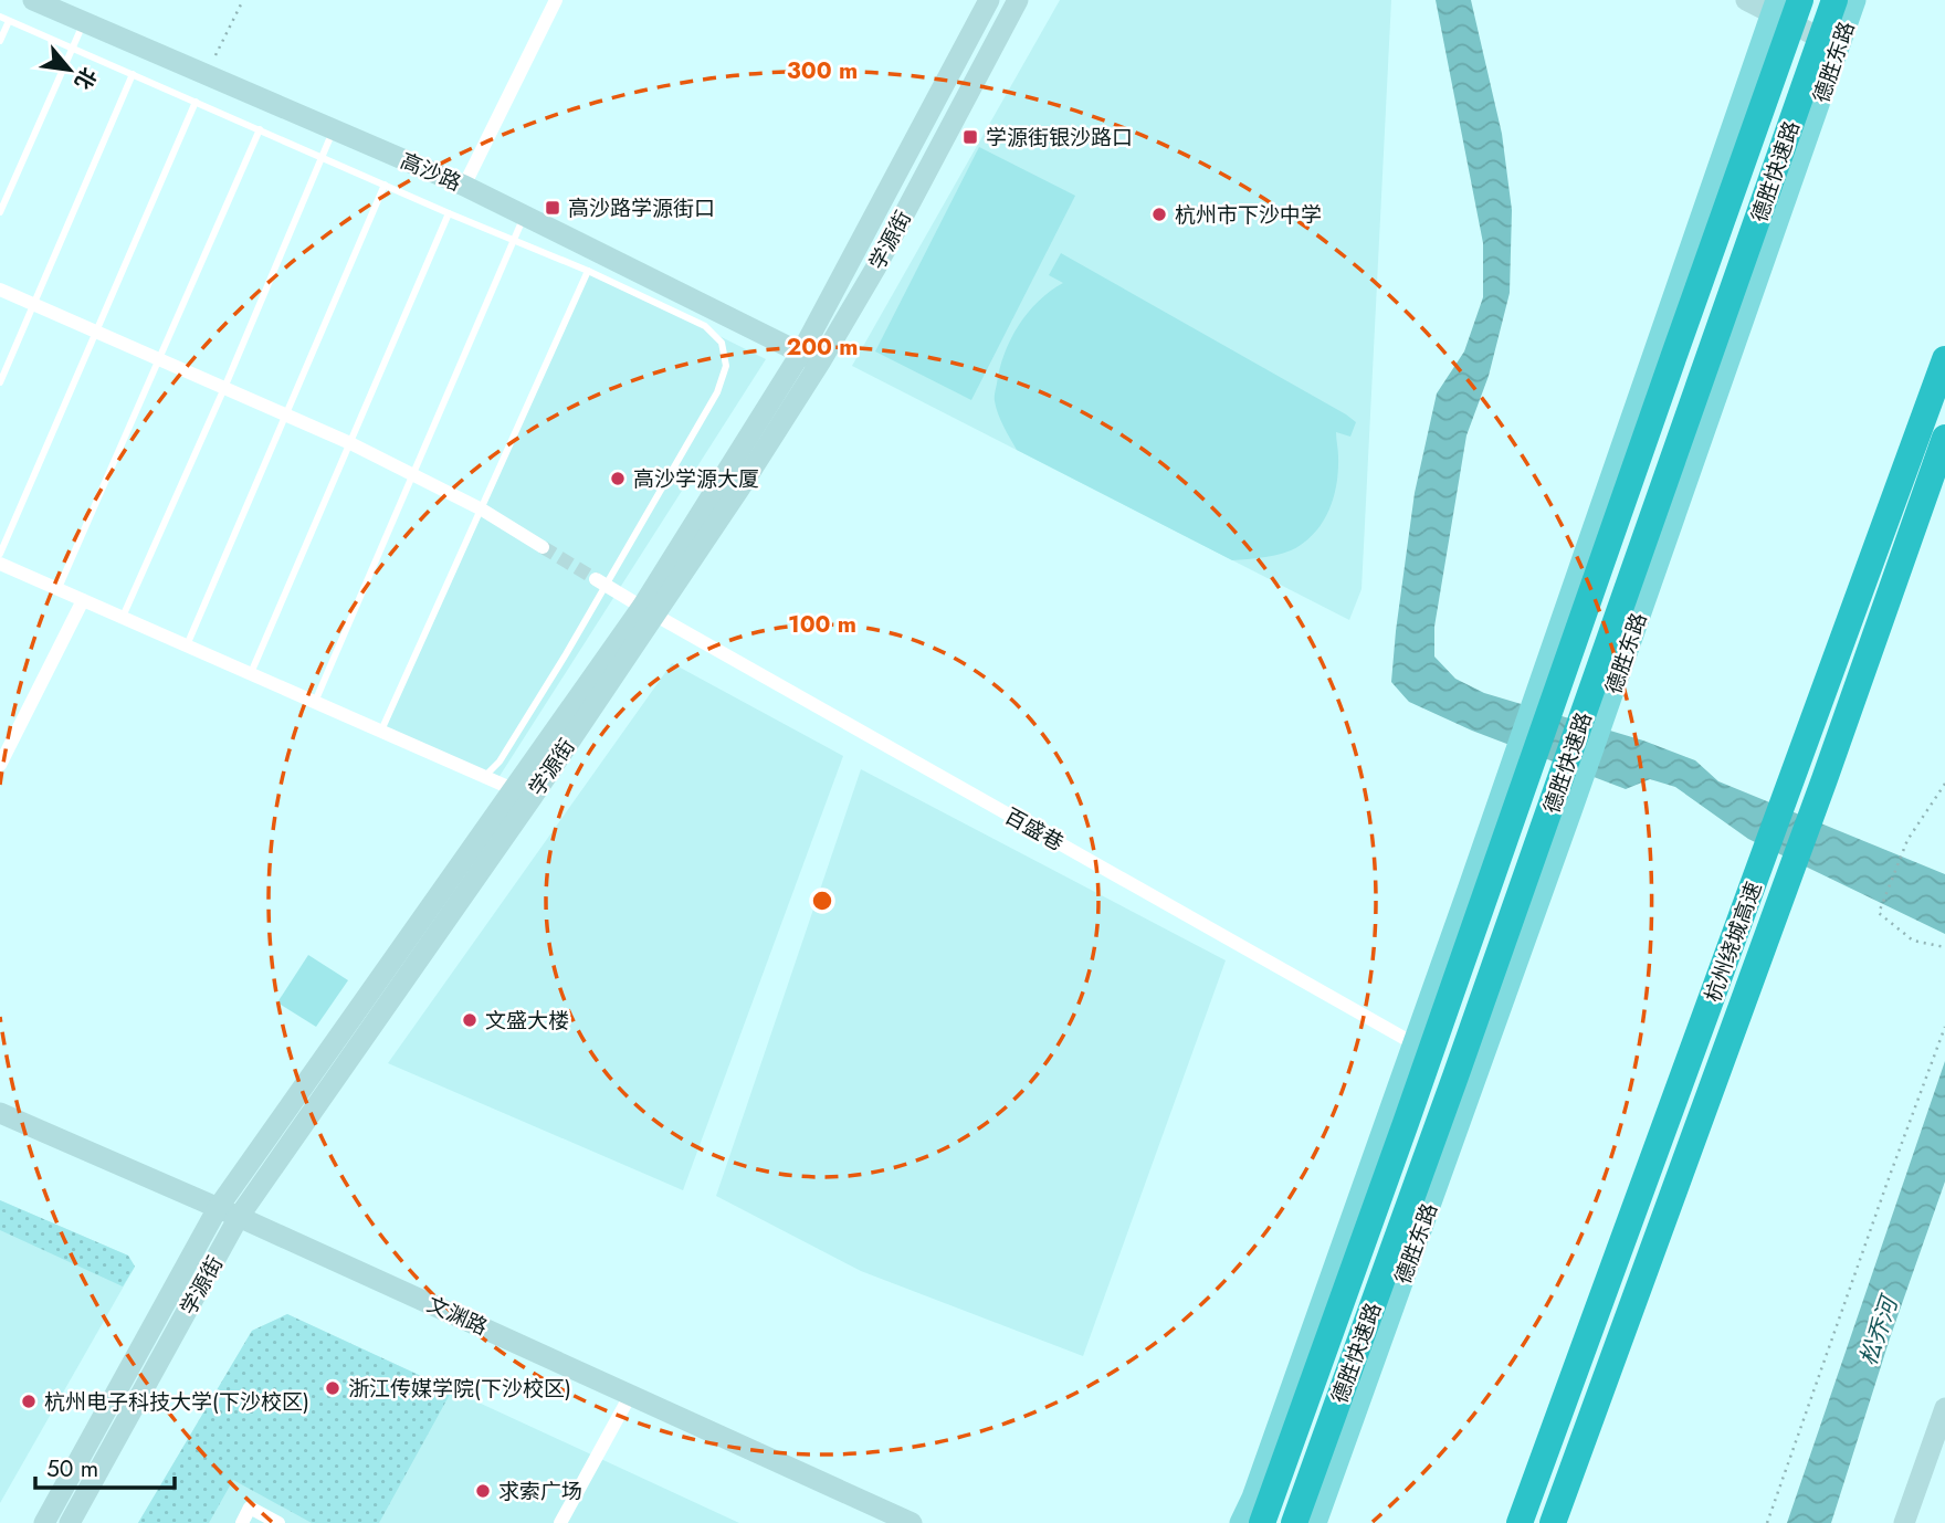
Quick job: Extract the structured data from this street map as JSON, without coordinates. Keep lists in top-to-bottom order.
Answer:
{
  "streets": {
    "highway": ["德胜快速路", "杭州绕城高速"],
    "main road": [
      "德胜东路",
      "高沙路",
      "学源街",
      "文渊路"
    ],
    "street": ["百盛巷"]
  },
  "crossings": [
    ["德胜东路", "德胜快速路"],
    ["高沙路", "学源街"],
    ["学源街", "百盛巷"],
    ["学源街", "文渊路"]
  ],
  "water": ["松乔河"],
  "places": {
    "transit": ["学源街银沙路口", "高沙路学源街口"],
    "other": [
      "杭州市下沙中学",
      "高沙学源大厦",
      "文盛大楼",
      "浙江传媒学院(下沙校区)",
      "杭州电子科技大学(下沙校区)",
      "求索广场"
    ]
  },
  "scale_bar": "50 m",
  "north": "bottom right",
  "rings": ["300 m", "200 m", "100 m"]
}
